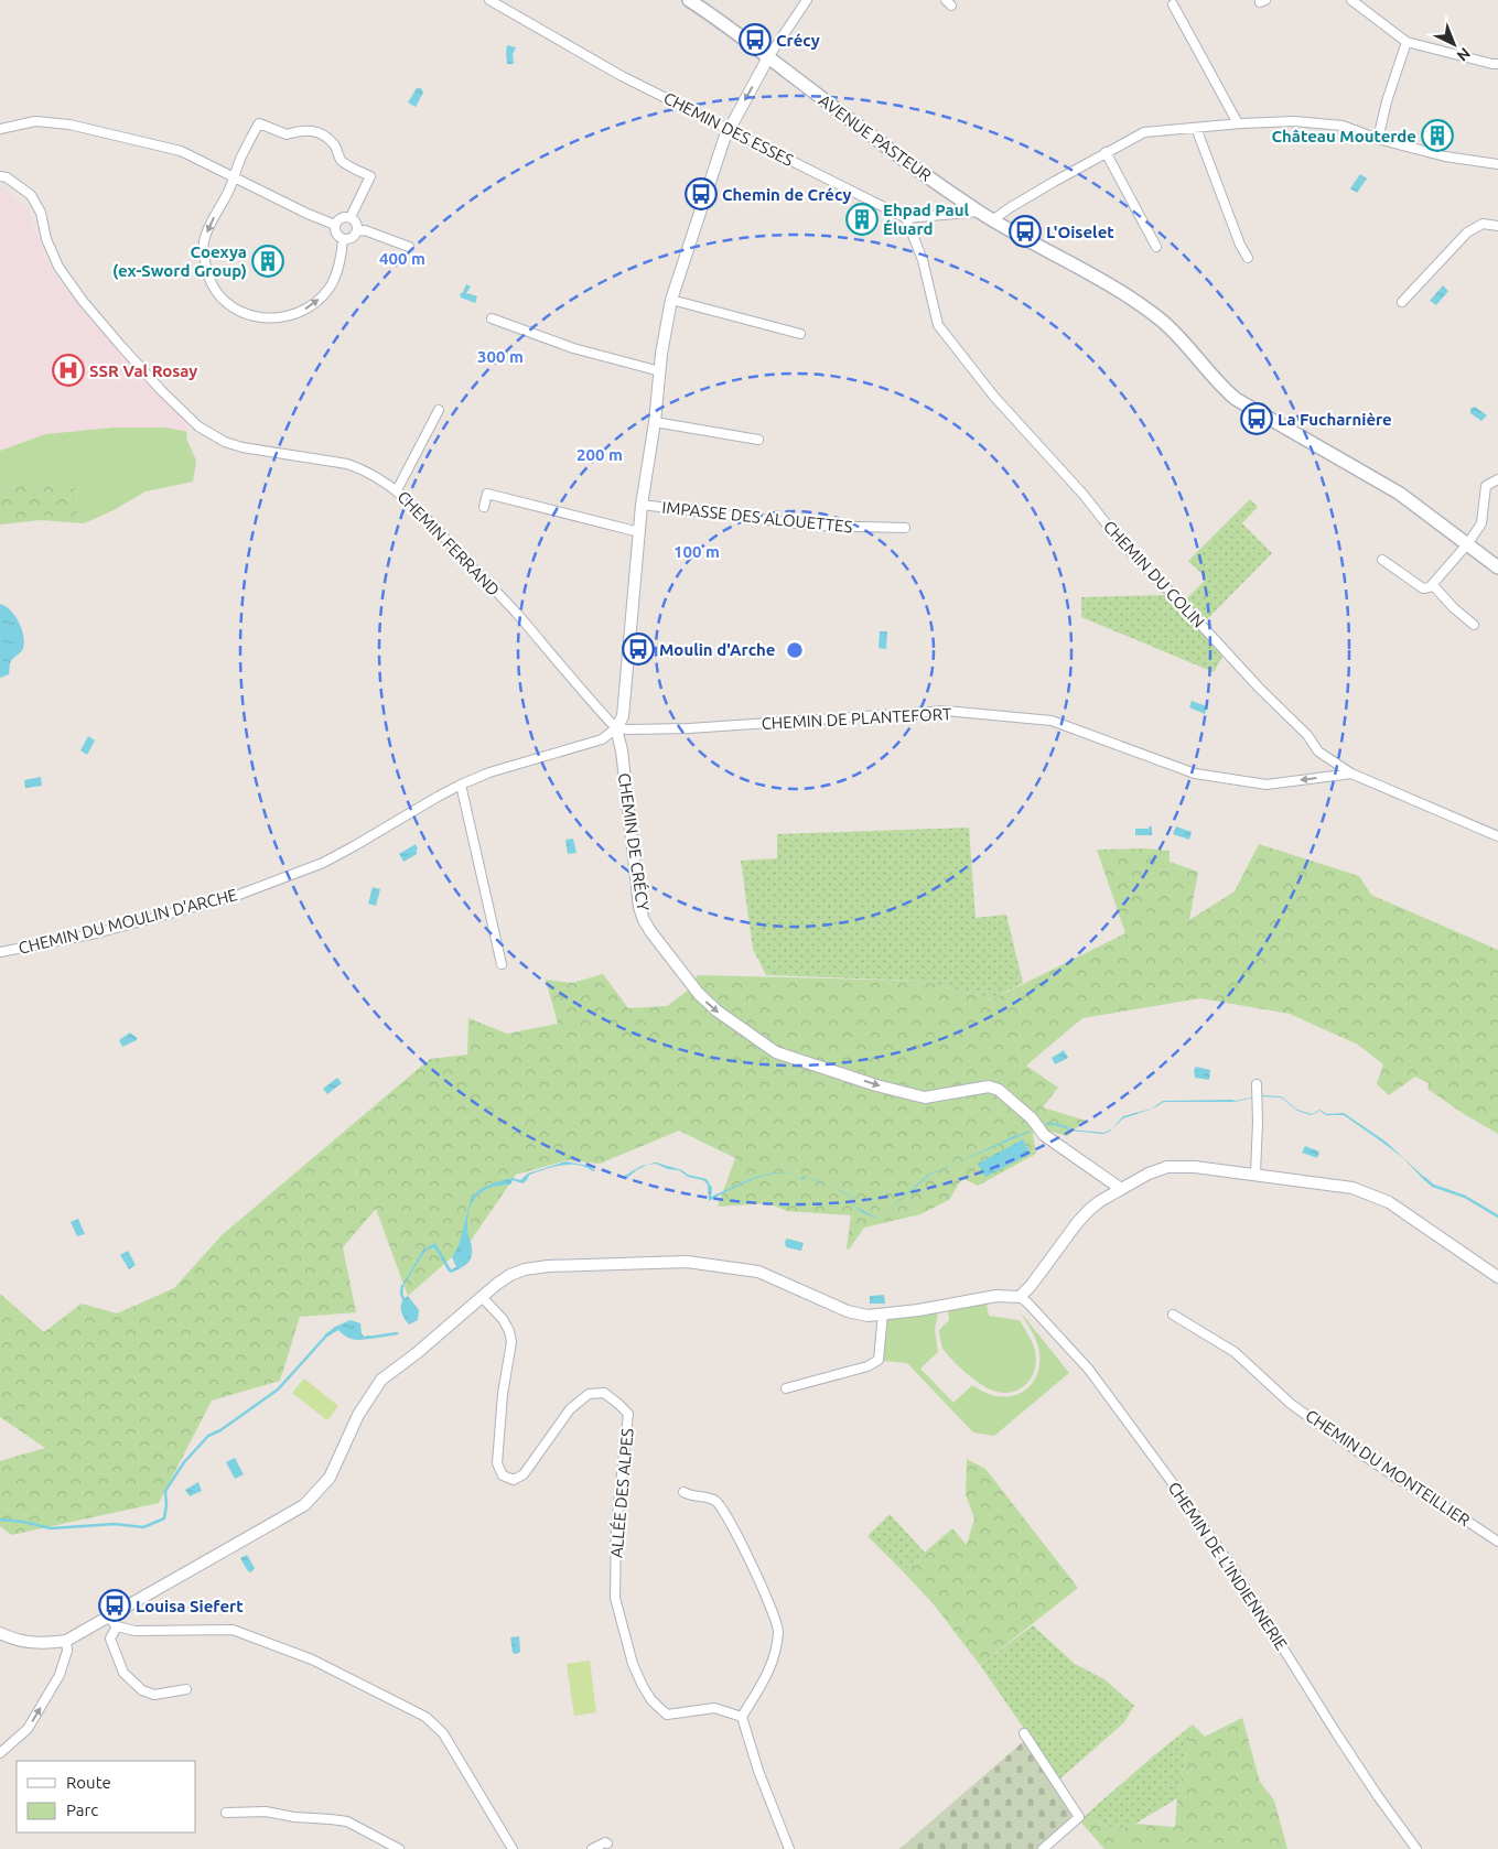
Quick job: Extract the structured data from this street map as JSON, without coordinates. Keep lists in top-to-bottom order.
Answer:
{
  "streets": {
    "main road": ["AVENUE PASTEUR"],
    "street": [
      "CHEMIN DES ESSES",
      "IMPASSE DES ALOUETTES",
      "CHEMIN FERRAND",
      "CHEMIN DU COLIN",
      "CHEMIN DE PLANTEFORT",
      "CHEMIN DE CRÉCY",
      "CHEMIN DU MOULIN D'ARCHE",
      "CHEMIN DU MONTEILLIER",
      "ALLÉE DES ALPES",
      "CHEMIN DE L'INDIENNERIE"
    ]
  },
  "crossings": [
    ["CHEMIN DES ESSES", "CHEMIN DU COLIN"],
    ["CHEMIN DES ESSES", "CHEMIN DE CRÉCY"],
    ["AVENUE PASTEUR", "CHEMIN DE CRÉCY"],
    ["IMPASSE DES ALOUETTES", "CHEMIN DE CRÉCY"],
    ["CHEMIN FERRAND", "CHEMIN DE PLANTEFORT"],
    ["CHEMIN FERRAND", "CHEMIN DE CRÉCY"],
    ["CHEMIN FERRAND", "CHEMIN DU MOULIN D'ARCHE"],
    ["CHEMIN DU COLIN", "CHEMIN DE PLANTEFORT"],
    ["CHEMIN DE PLANTEFORT", "CHEMIN DE CRÉCY"],
    ["CHEMIN DE PLANTEFORT", "CHEMIN DU MOULIN D'ARCHE"],
    ["CHEMIN DE CRÉCY", "CHEMIN DU MOULIN D'ARCHE"]
  ],
  "one_way": ["CHEMIN DE PLANTEFORT", "CHEMIN DE CRÉCY"],
  "places": {
    "bus stop": [
      "Crécy",
      "Chemin de Crécy",
      "L'Oiselet",
      "La Fucharnière",
      "Moulin d'Arche",
      "Louisa Siefert"
    ],
    "building": ["Château Mouterde", "Ehpad Paul Éluard", "Coexya (ex-Sword Group)"],
    "hospital": ["SSR Val Rosay"]
  },
  "legend": ["Route", "Parc"],
  "north": "bottom right",
  "rings": [
    "400 m",
    "300 m",
    "200 m",
    "100 m"
  ]
}
